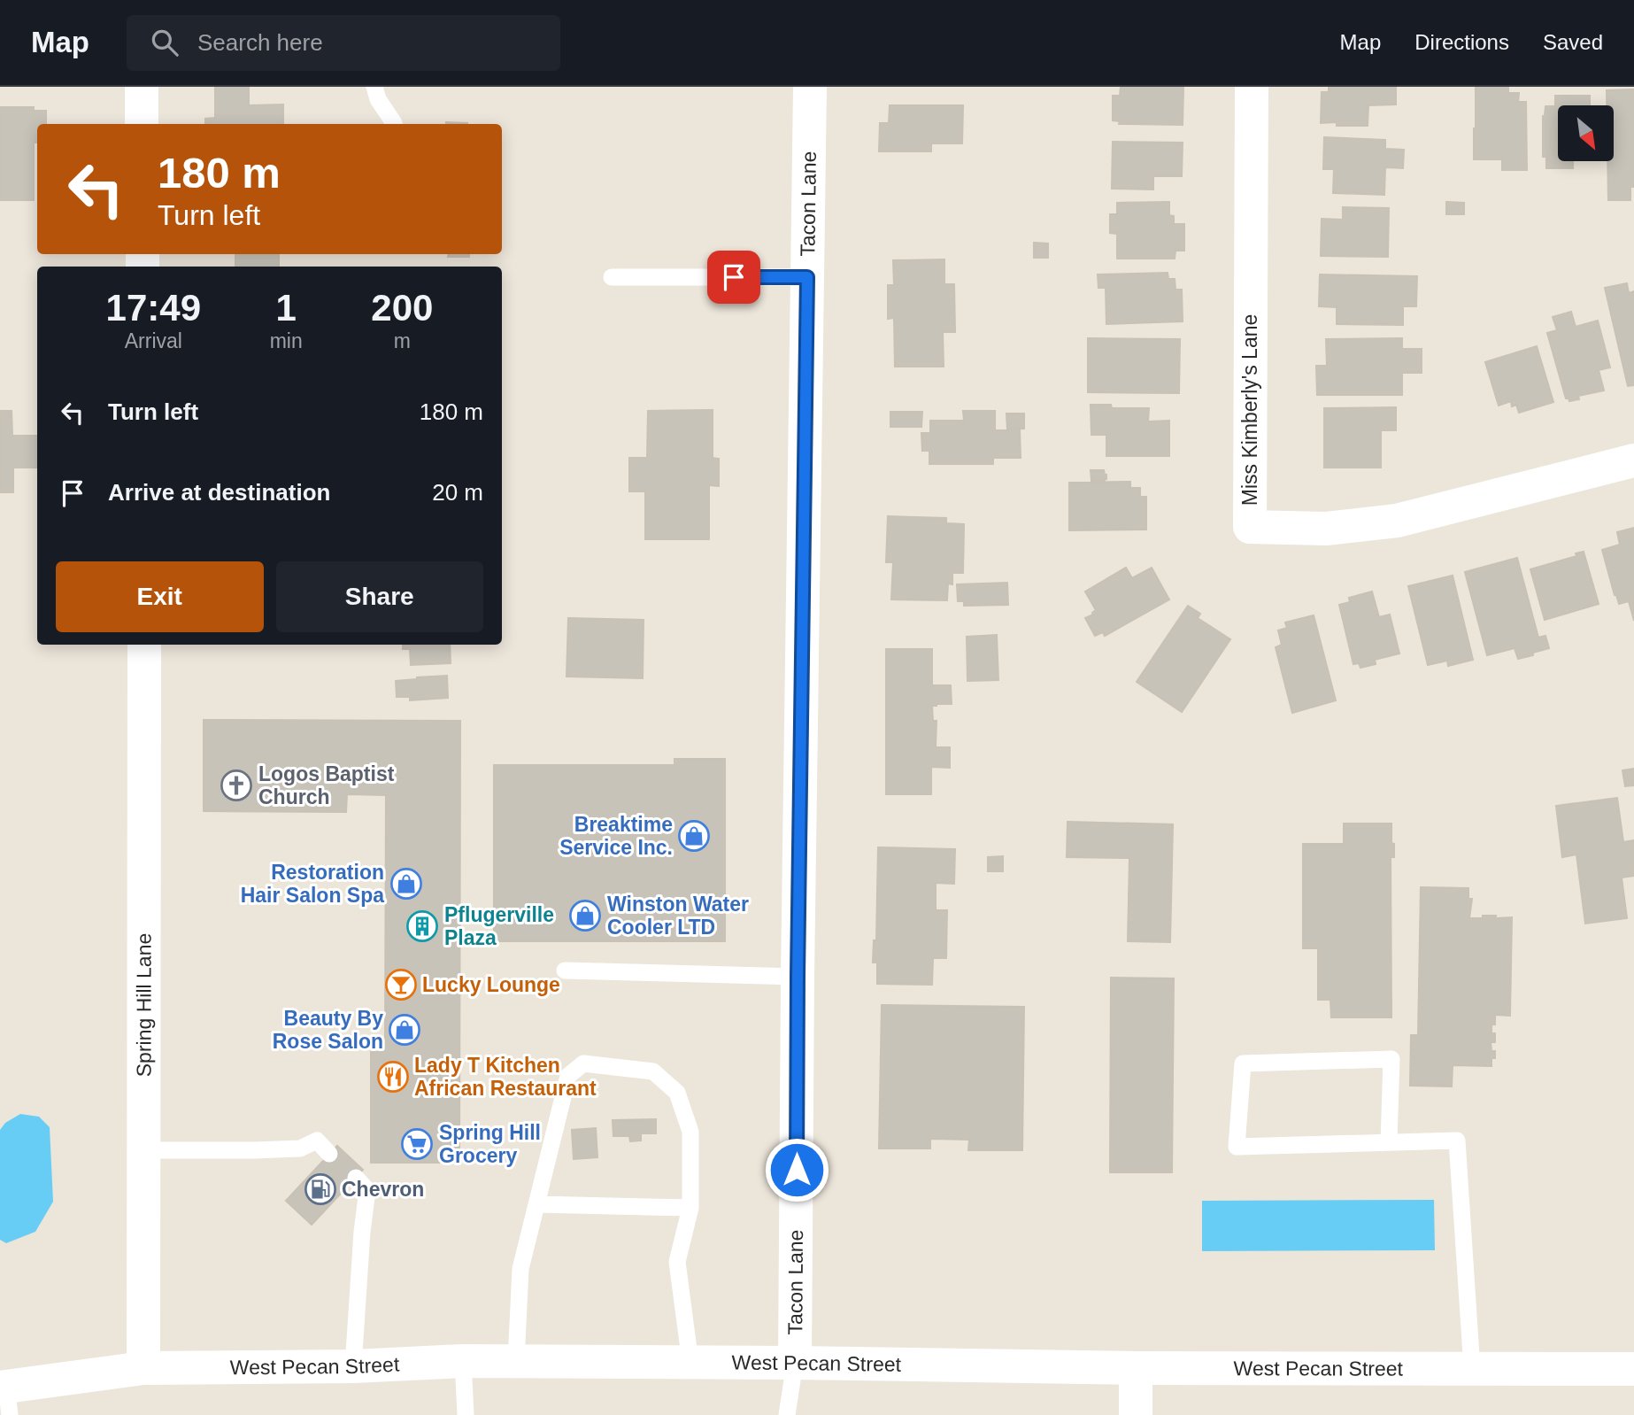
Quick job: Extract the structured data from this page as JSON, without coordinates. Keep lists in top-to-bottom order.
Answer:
{
  "streets": {
    "street": [
      "Tacon Lane",
      "Miss Kimberly's Lane",
      "Spring Hill Lane",
      "West Pecan Street"
    ]
  },
  "crossings": [
    ["Tacon Lane", "West Pecan Street"],
    ["Spring Hill Lane", "West Pecan Street"]
  ],
  "places": {
    "church": ["Logos Baptist Church"],
    "shop": [
      "Breaktime Service Inc.",
      "Restoration Hair Salon Spa",
      "Winston Water Cooler LTD",
      "Beauty By Rose Salon"
    ],
    "building": ["Pflugerville Plaza"],
    "bar": ["Lucky Lounge"],
    "restaurant": ["Lady T Kitchen African Restaurant"],
    "supermarket": ["Spring Hill Grocery"],
    "fuel station": ["Chevron"]
  },
  "north": "bottom right",
  "page": {
    "header": "Map",
    "search": "Search here",
    "nav": ["Map", "Directions", "Saved"],
    "turn": ["180 m", "Turn left"],
    "eta": [
      "17:49",
      "Arrival",
      "1",
      "min",
      "200",
      "m"
    ],
    "list": [
      {
        "name": "Turn left",
        "value": "180 m"
      },
      {
        "name": "Arrive at destination",
        "value": "20 m"
      }
    ],
    "buttons": ["Exit", "Share"]
  }
}
